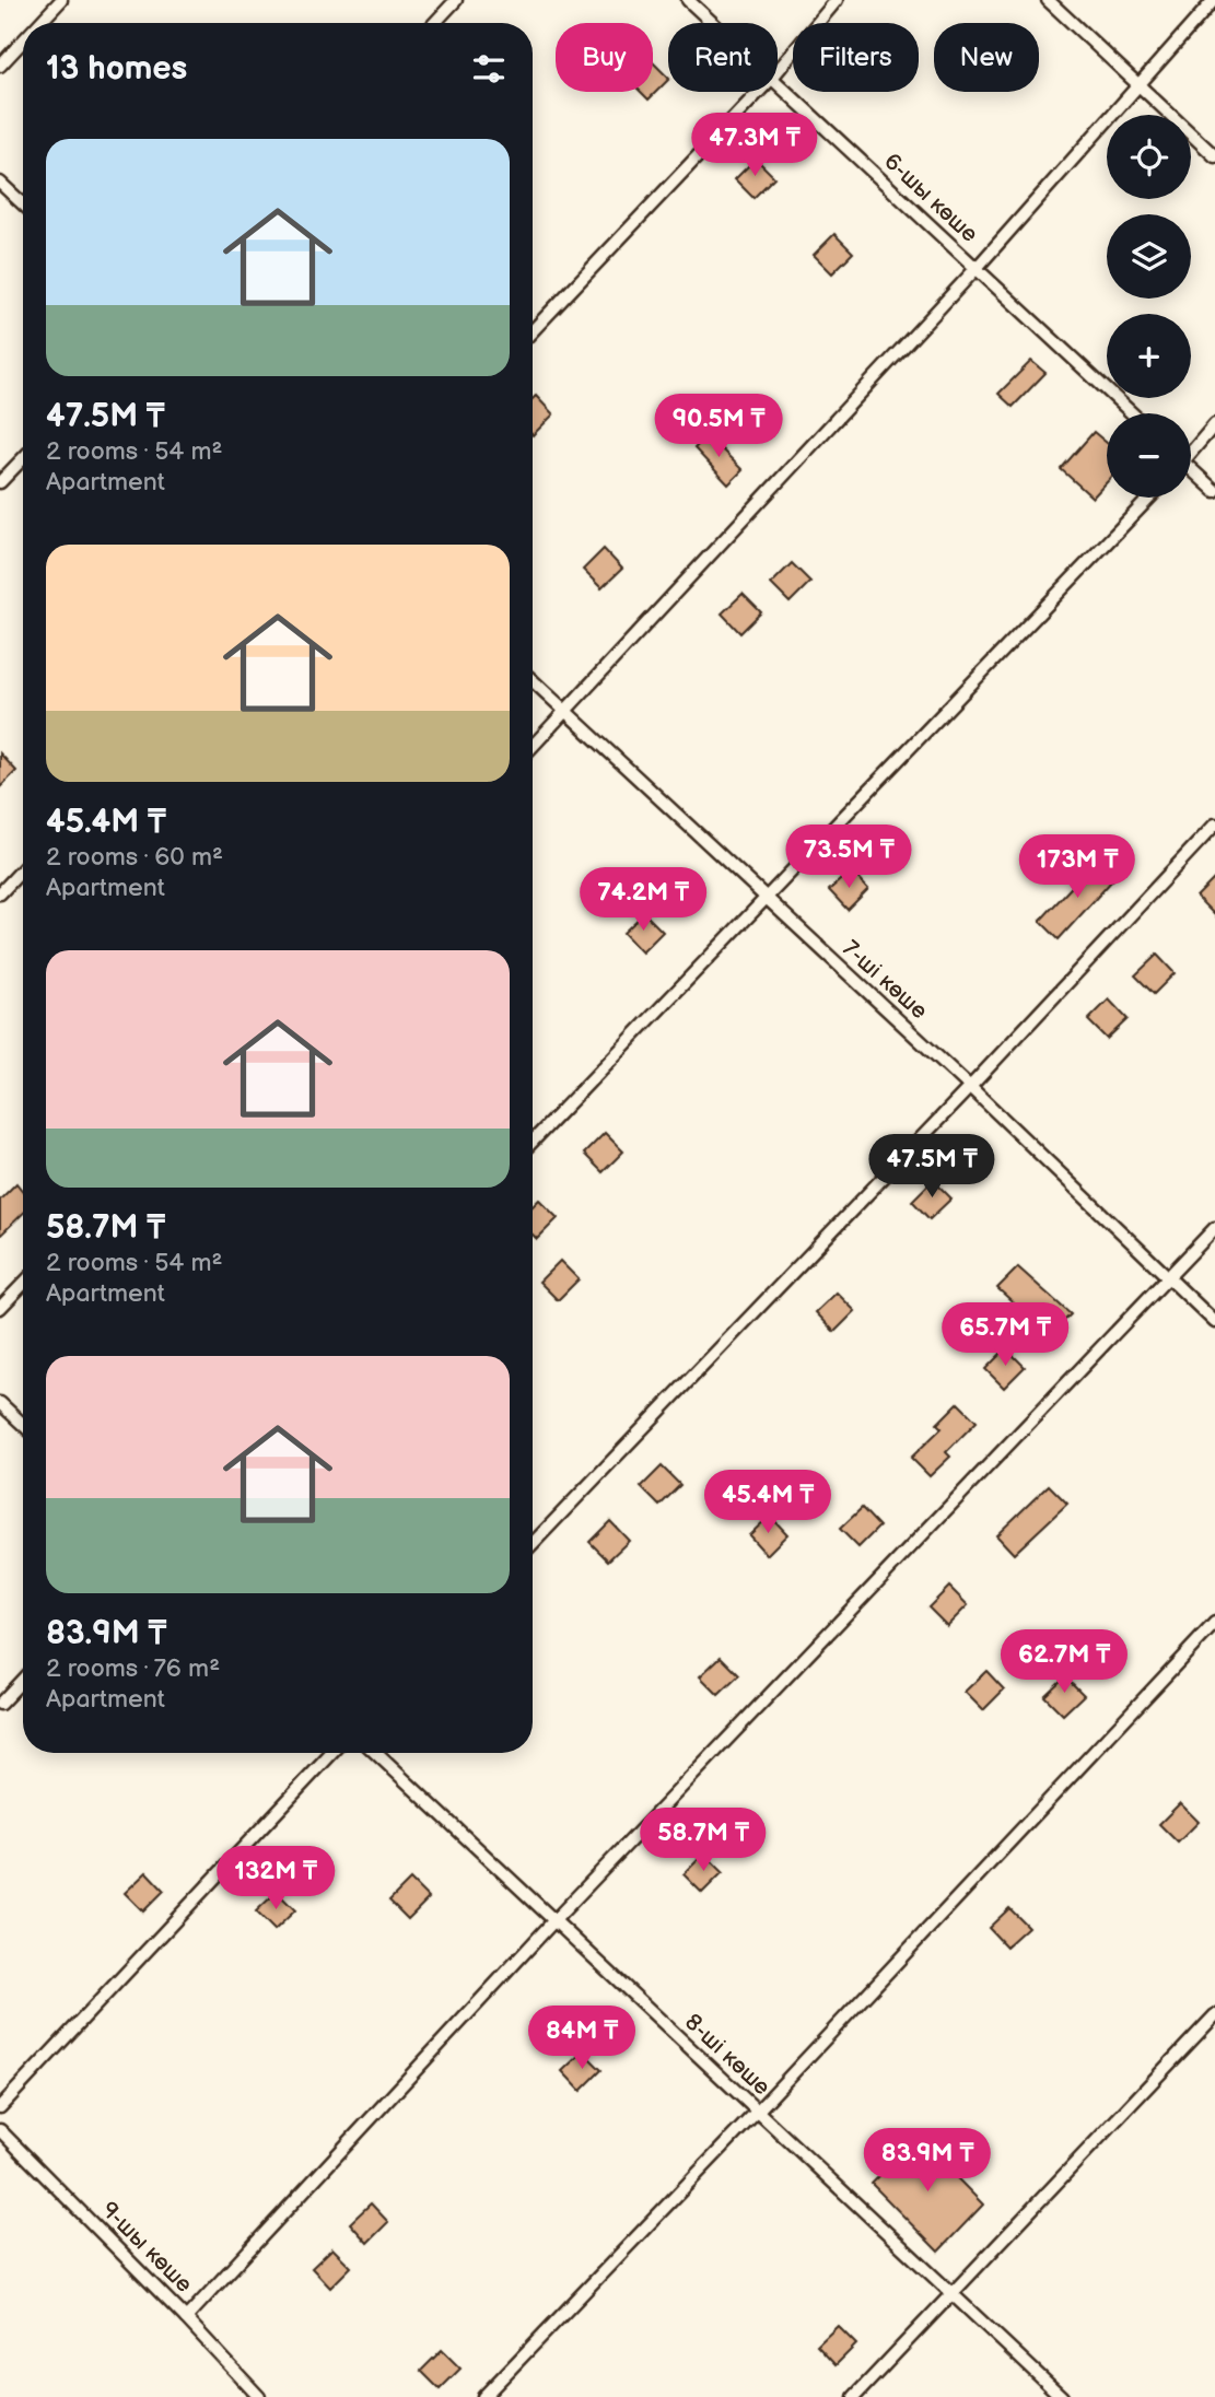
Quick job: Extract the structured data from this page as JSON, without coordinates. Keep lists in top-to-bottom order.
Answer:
{
  "streets": {
    "lane": [
      "6-шы көше",
      "7-ші көше",
      "8-ші көше",
      "9-шы көше"
    ]
  },
  "page": {
    "chip": [
      "Buy",
      "Rent",
      "Filters",
      "New"
    ],
    "heading": "13 homes",
    "price": [
      "47.3M ₸",
      "90.5M ₸",
      "73.5M ₸",
      "173M ₸",
      "74.2M ₸",
      "47.5M ₸",
      "65.7M ₸",
      "45.4M ₸",
      "62.7M ₸",
      "58.7M ₸",
      "132M ₸",
      "84M ₸",
      "83.9M ₸"
    ],
    "map_buttons": ["+", "−"],
    "list": [
      {
        "name": "47.5M ₸",
        "note": "2 rooms · 54 m² · Apartment"
      },
      {
        "name": "45.4M ₸",
        "note": "2 rooms · 60 m² · Apartment"
      },
      {
        "name": "58.7M ₸",
        "note": "2 rooms · 54 m² · Apartment"
      },
      {
        "name": "83.9M ₸",
        "note": "2 rooms · 76 m² · Apartment"
      }
    ]
  }
}
